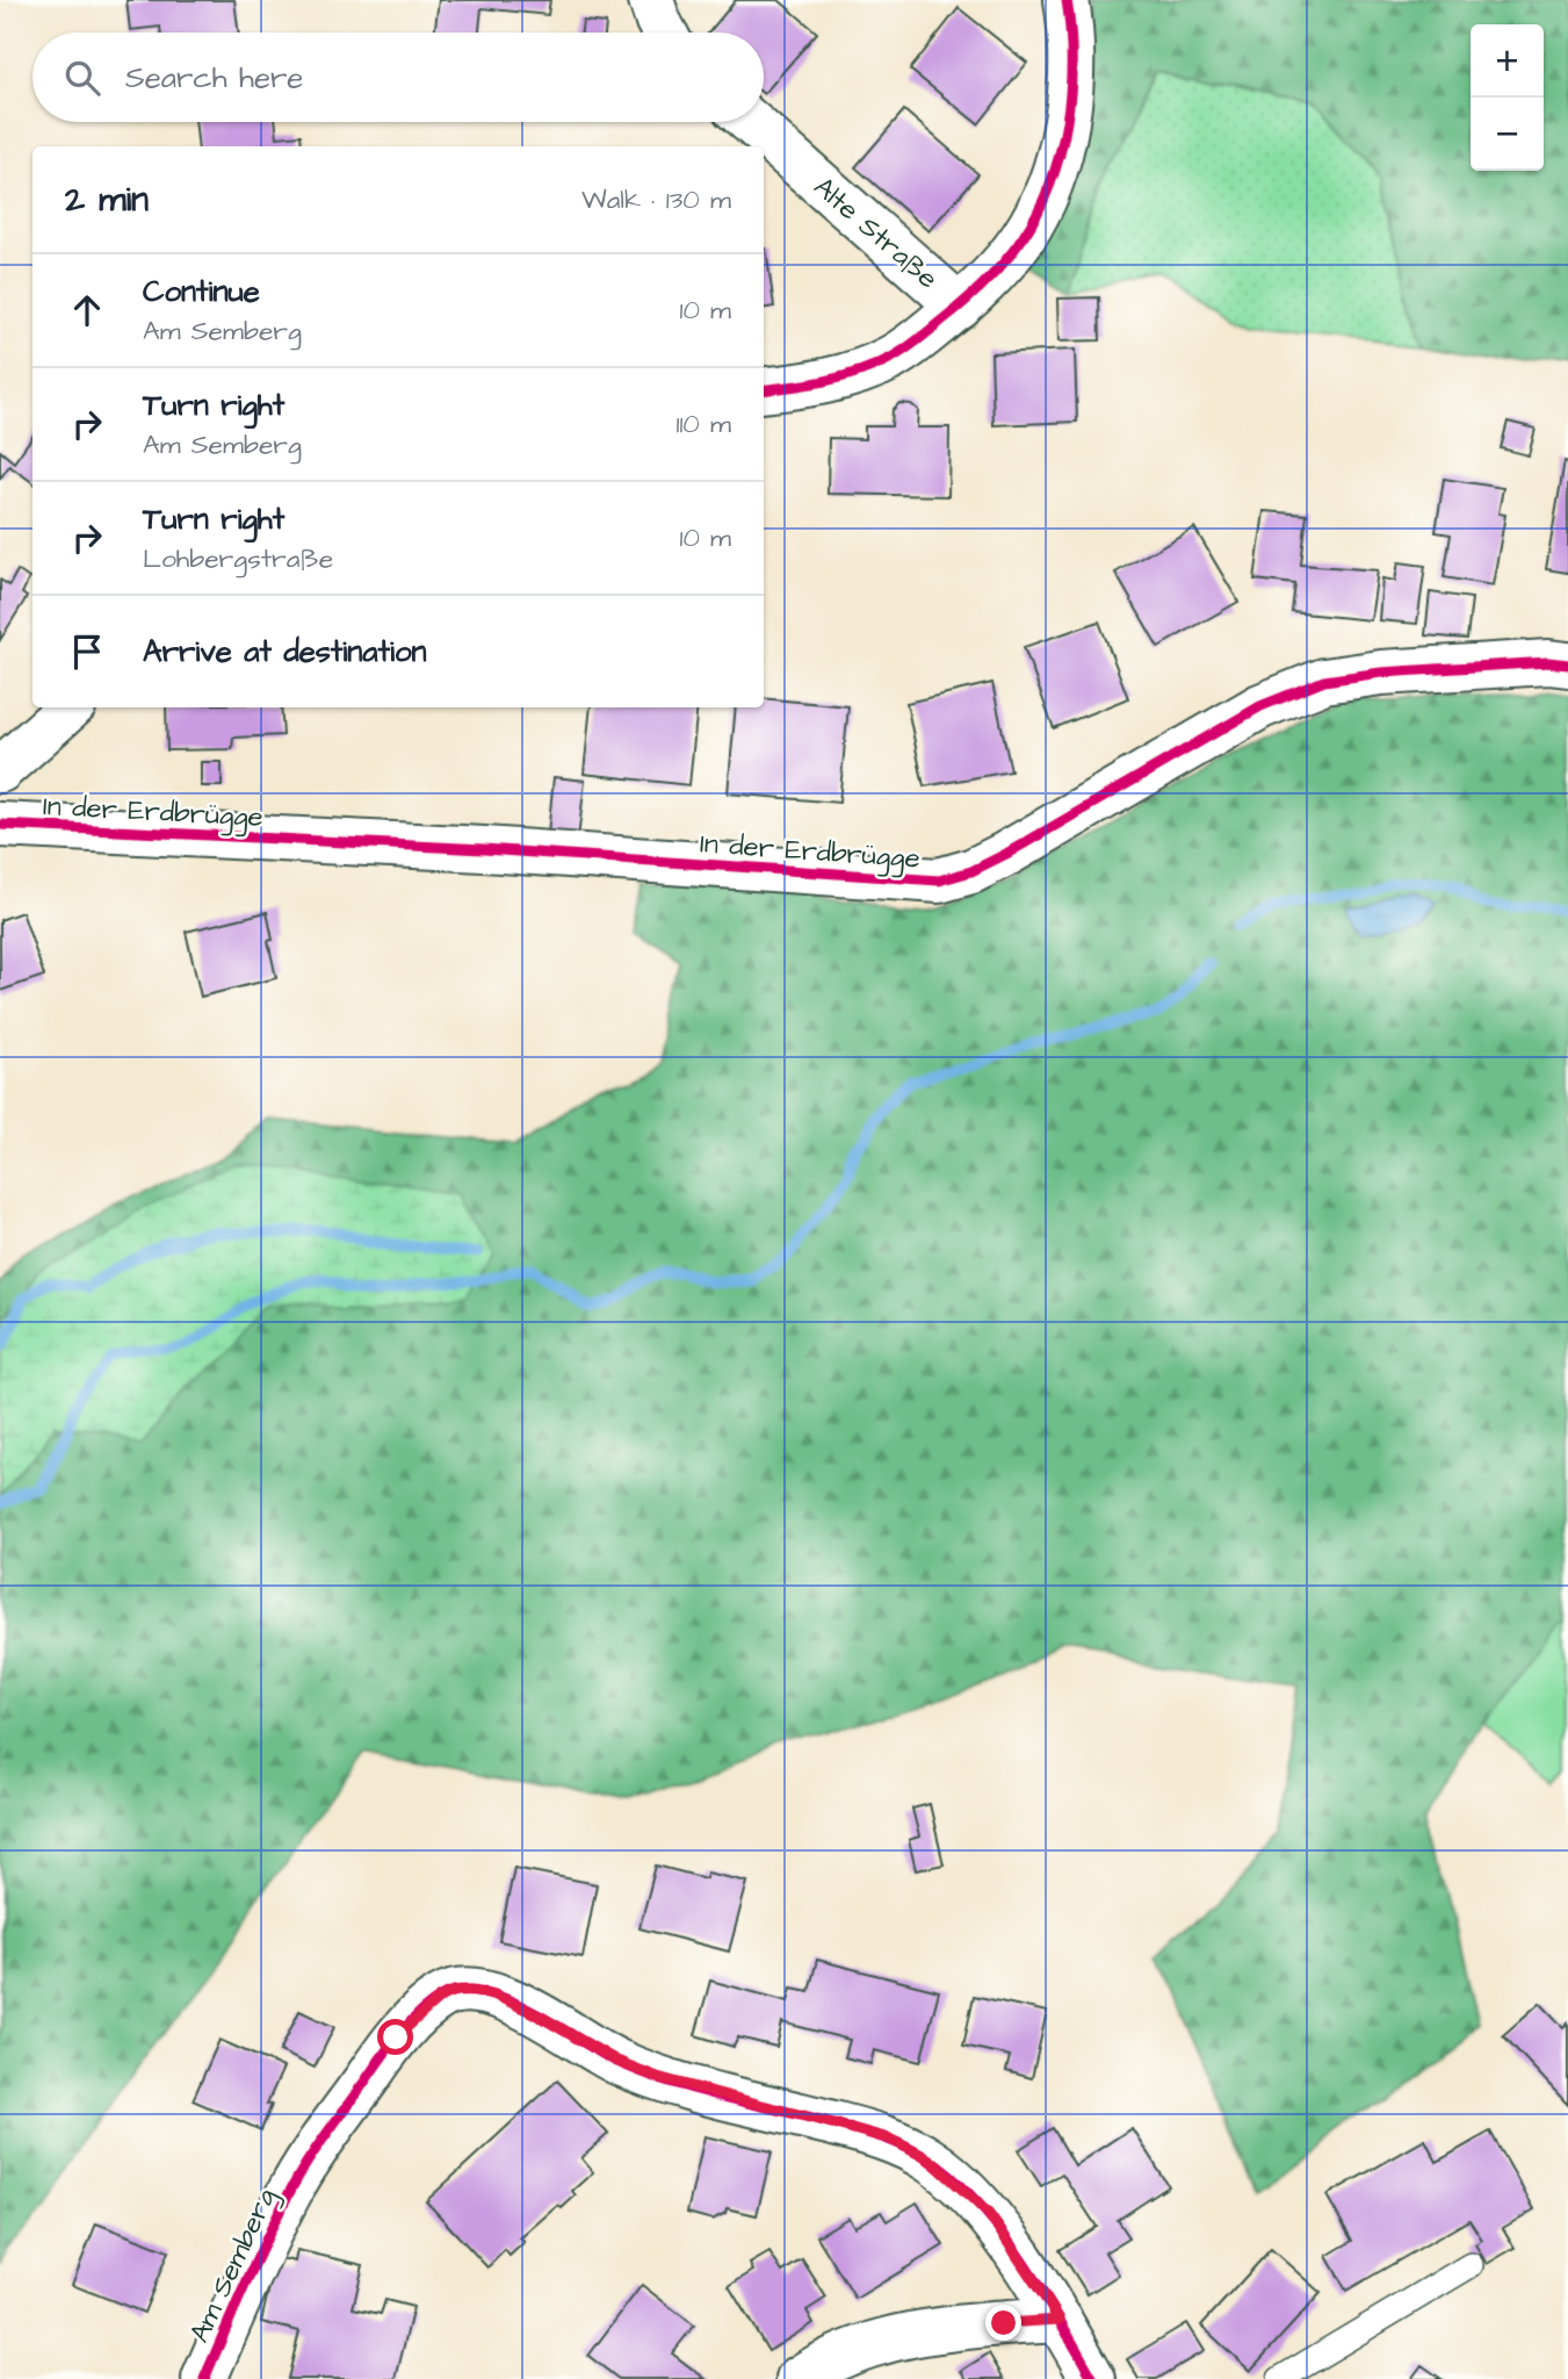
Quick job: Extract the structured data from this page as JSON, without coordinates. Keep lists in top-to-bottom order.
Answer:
{
  "streets": {
    "street": ["Alte Straße", "In der Erdbrügge", "Am Semberg"]
  },
  "page": {
    "map_buttons": ["+", "−"],
    "search": "Search here",
    "heading": ["2 min", "Walk · 130 m"],
    "list": [
      ["Continue", "Am Semberg", "10 m"],
      ["Turn right", "Am Semberg", "110 m"],
      ["Turn right", "Lohbergstraße", "10 m"],
      "Arrive at destination"
    ]
  }
}
